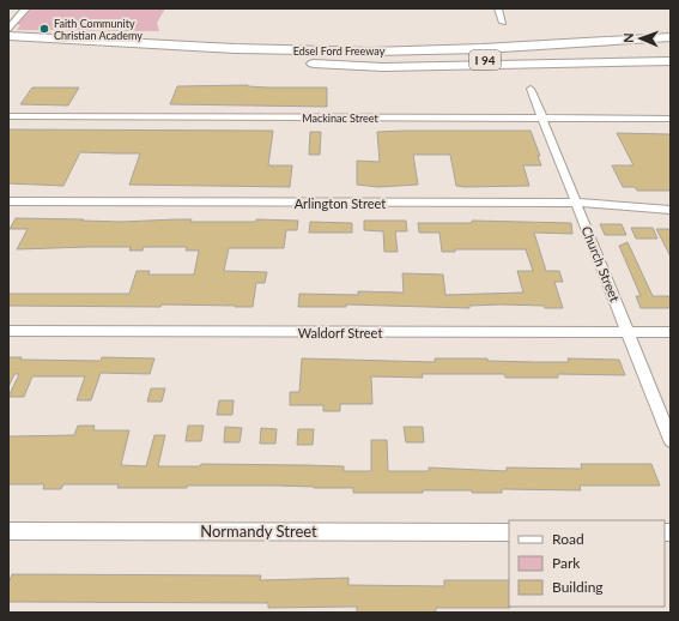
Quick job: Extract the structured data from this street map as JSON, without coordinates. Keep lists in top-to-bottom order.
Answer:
{
  "streets": {
    "highway": ["Edsel Ford Freeway", "I 94"],
    "street": [
      "Mackinac Street",
      "Arlington Street",
      "Church Street",
      "Waldorf Street",
      "Normandy Street"
    ]
  },
  "crossings": [
    ["Mackinac Street", "Church Street"],
    ["Arlington Street", "Church Street"],
    ["Church Street", "Waldorf Street"]
  ],
  "places": ["Faith Community Christian Academy"],
  "legend": ["Road", "Park", "Building"],
  "north": "left"
}
